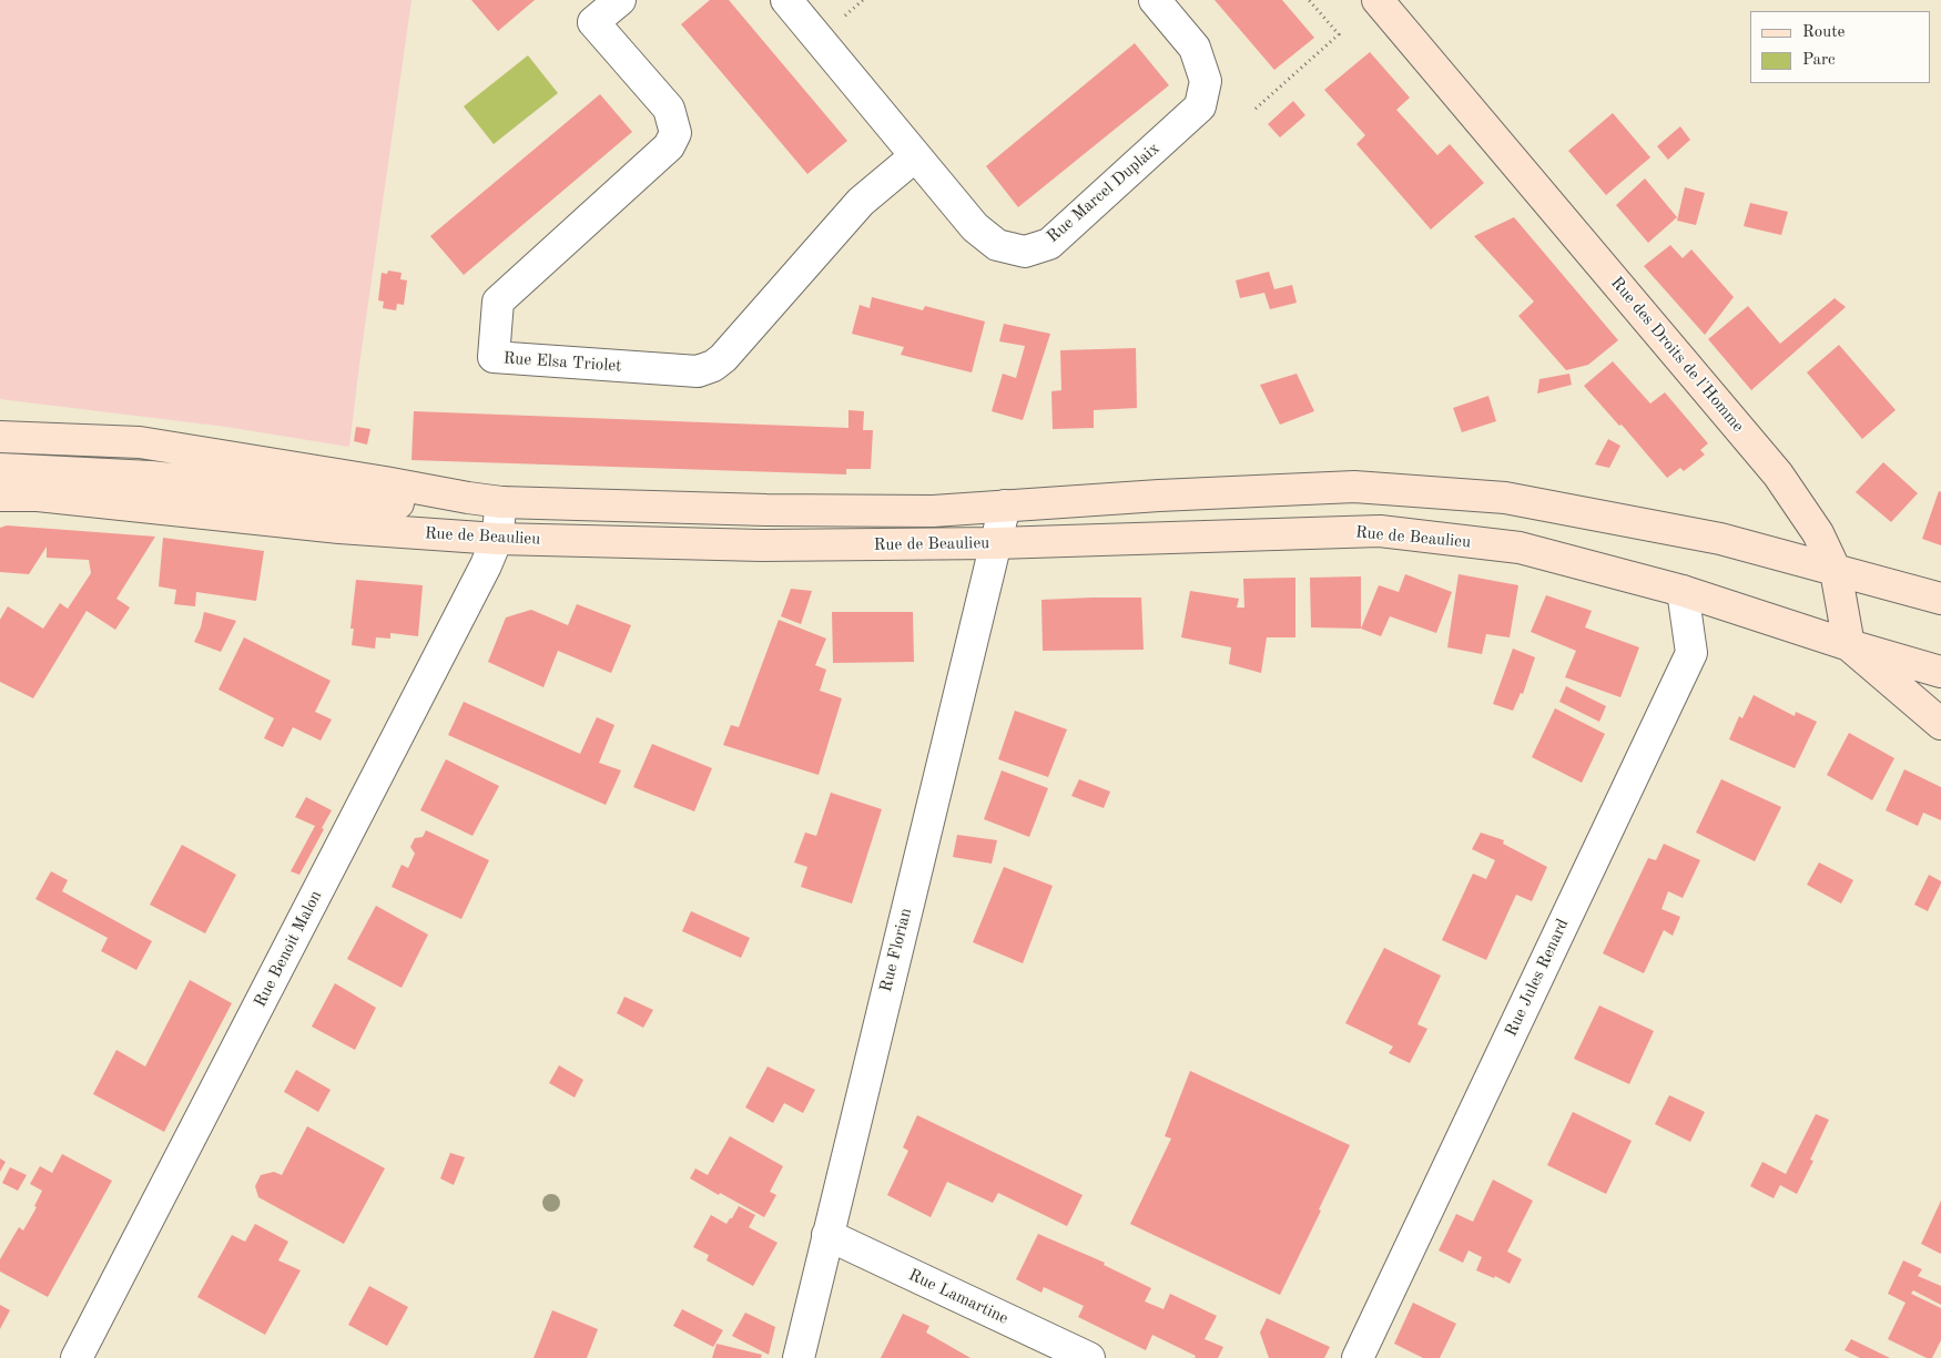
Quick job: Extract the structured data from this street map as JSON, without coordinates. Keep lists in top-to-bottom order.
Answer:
{
  "streets": {
    "main road": ["Rue des Droits de l'Homme", "Rue de Beaulieu"],
    "street": [
      "Rue Marcel Duplaix",
      "Rue Elsa Triolet",
      "Rue Benoit Malon",
      "Rue Florian",
      "Rue Jules Renard",
      "Rue Lamartine"
    ]
  },
  "crossings": [
    ["Rue Marcel Duplaix", "Rue Elsa Triolet"],
    ["Rue des Droits de l'Homme", "Rue de Beaulieu"],
    ["Rue de Beaulieu", "Rue Benoit Malon"],
    ["Rue de Beaulieu", "Rue Florian"],
    ["Rue de Beaulieu", "Rue Jules Renard"],
    ["Rue Florian", "Rue Lamartine"]
  ],
  "legend": ["Route", "Parc"]
}
